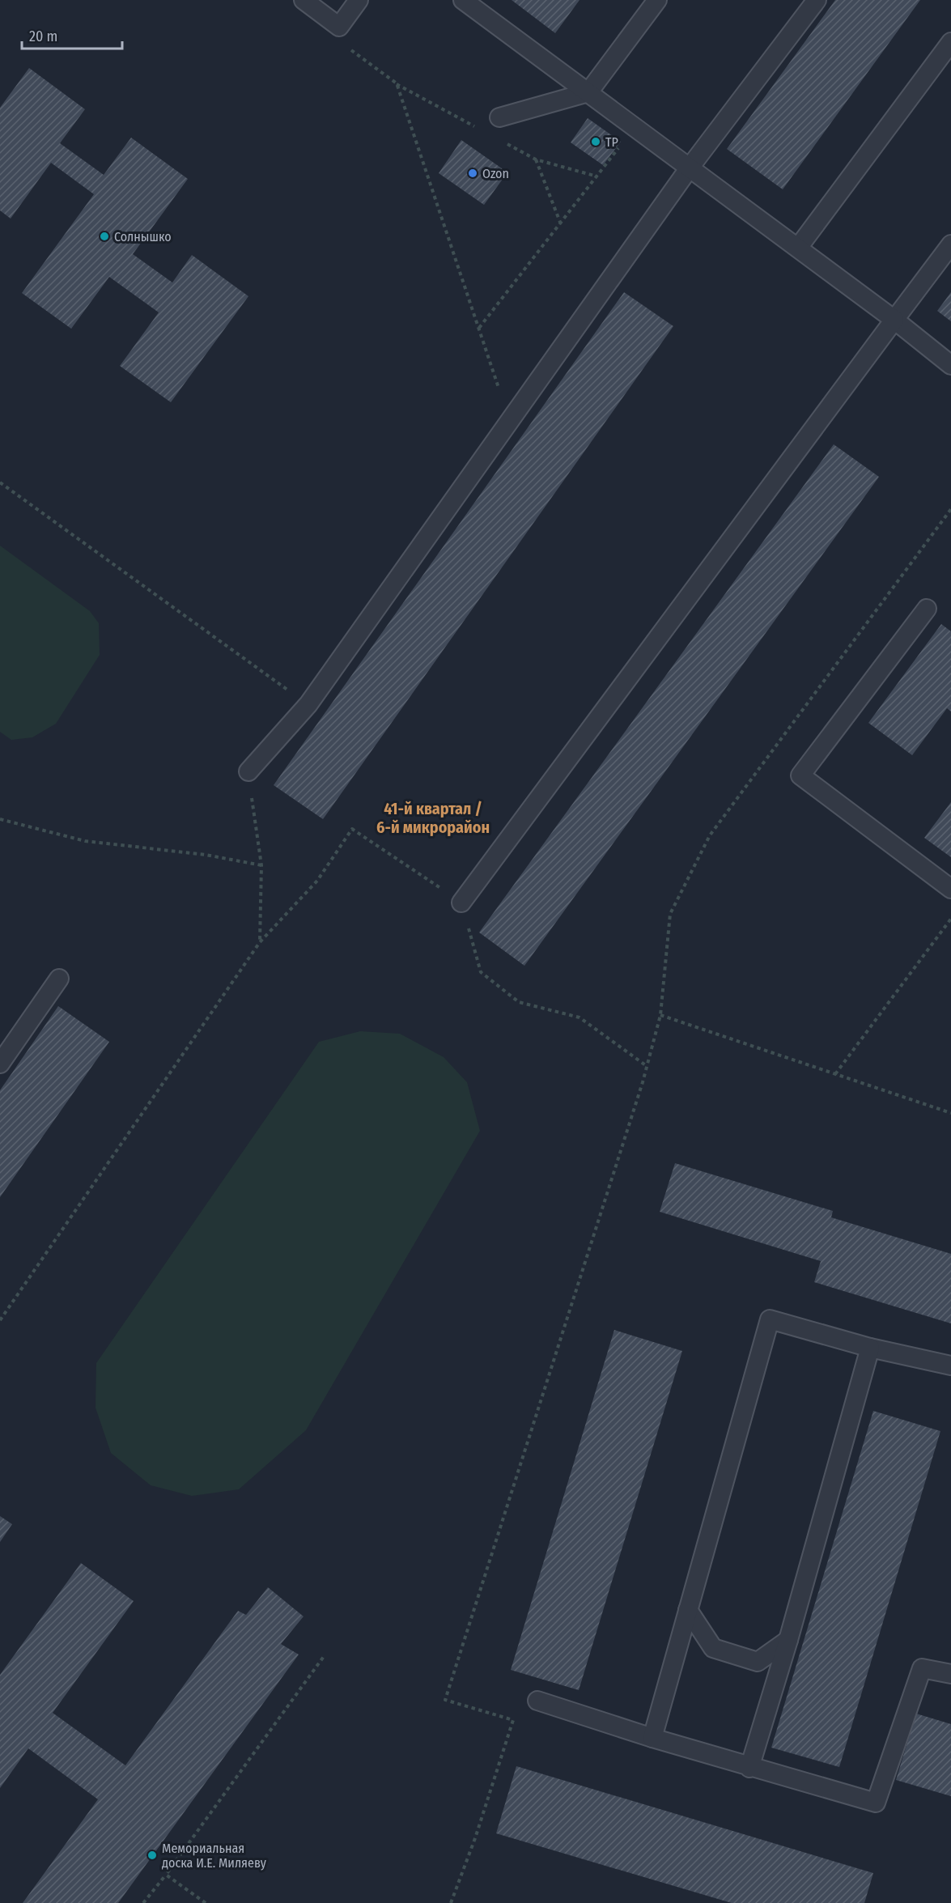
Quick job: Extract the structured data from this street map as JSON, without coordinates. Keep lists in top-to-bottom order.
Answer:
{
  "districts": ["41-й квартал / 6-й микрорайон"],
  "places": [
    "ТР",
    "Ozon",
    "Солнышко",
    "Мемориальная доска И.Е. Миляеву"
  ],
  "scale_bar": "20 m"
}
